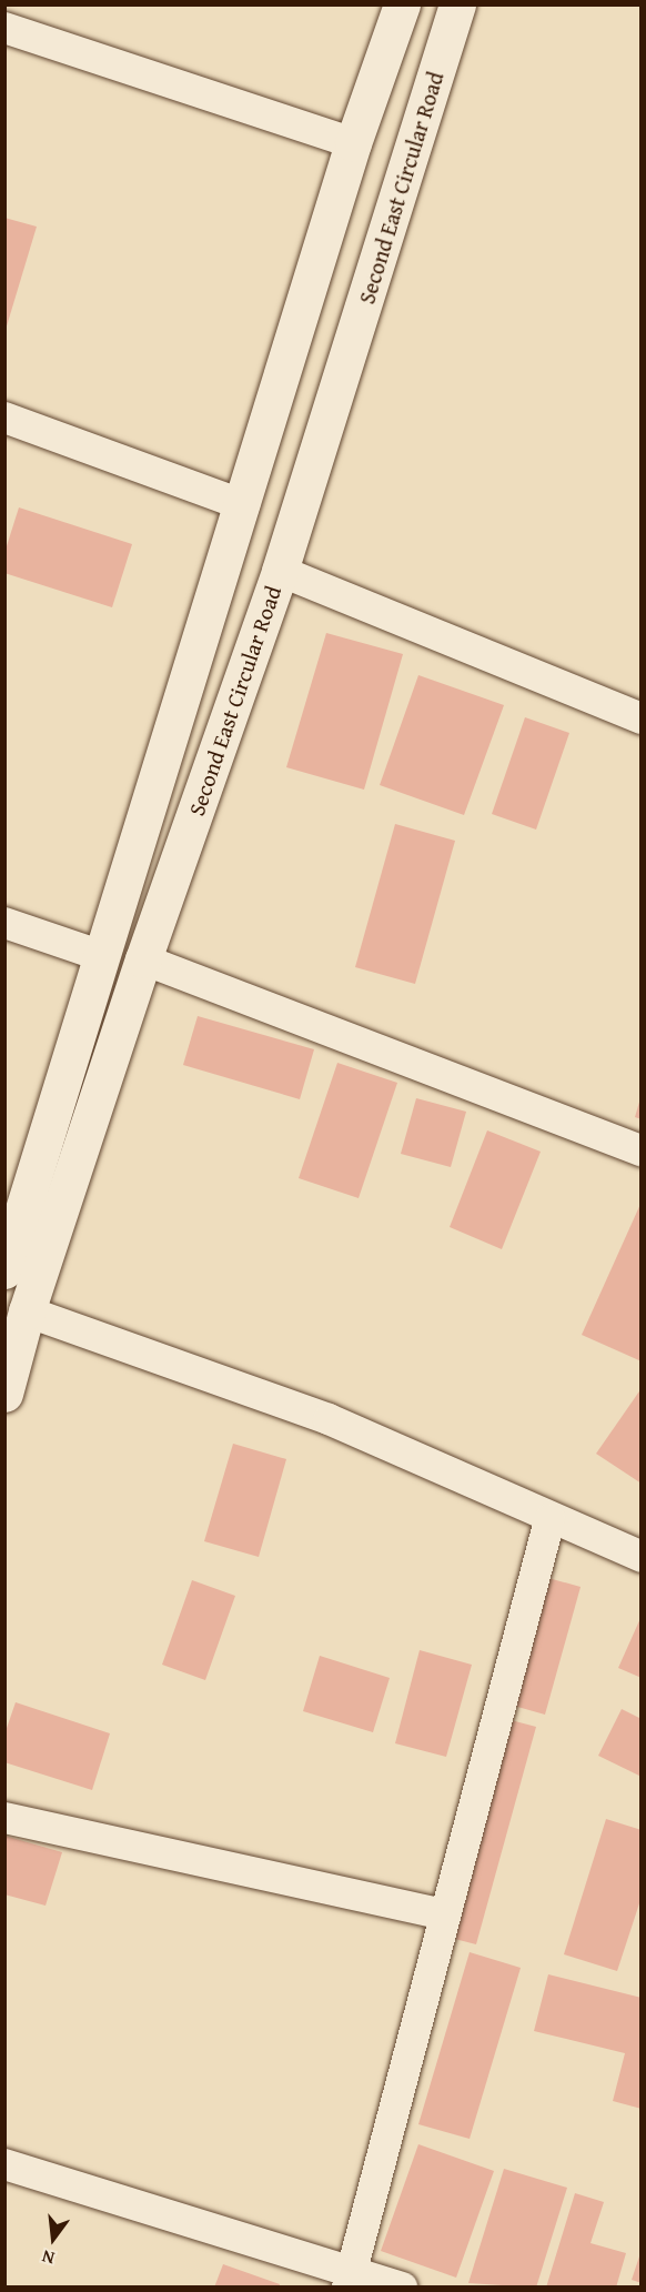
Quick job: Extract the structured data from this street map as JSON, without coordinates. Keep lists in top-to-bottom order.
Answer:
{
  "streets": {
    "main road": ["Second East Circular Road"]
  },
  "north": "bottom"
}
